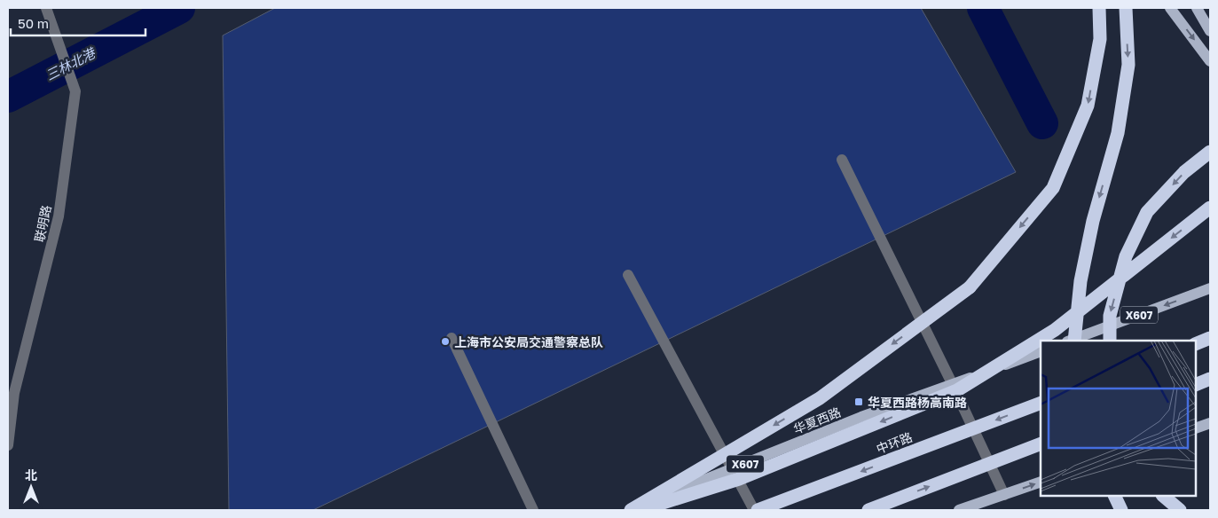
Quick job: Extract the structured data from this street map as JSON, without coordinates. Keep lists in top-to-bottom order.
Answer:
{
  "streets": {
    "highway": ["中环路"],
    "main road": ["X607", "华夏西路"],
    "street": ["联明路"]
  },
  "water": ["三林北港"],
  "places": {
    "other": ["上海市公安局交通警察总队"],
    "transit": ["华夏西路杨高南路"]
  },
  "scale_bar": "50 m",
  "north": "top"
}
